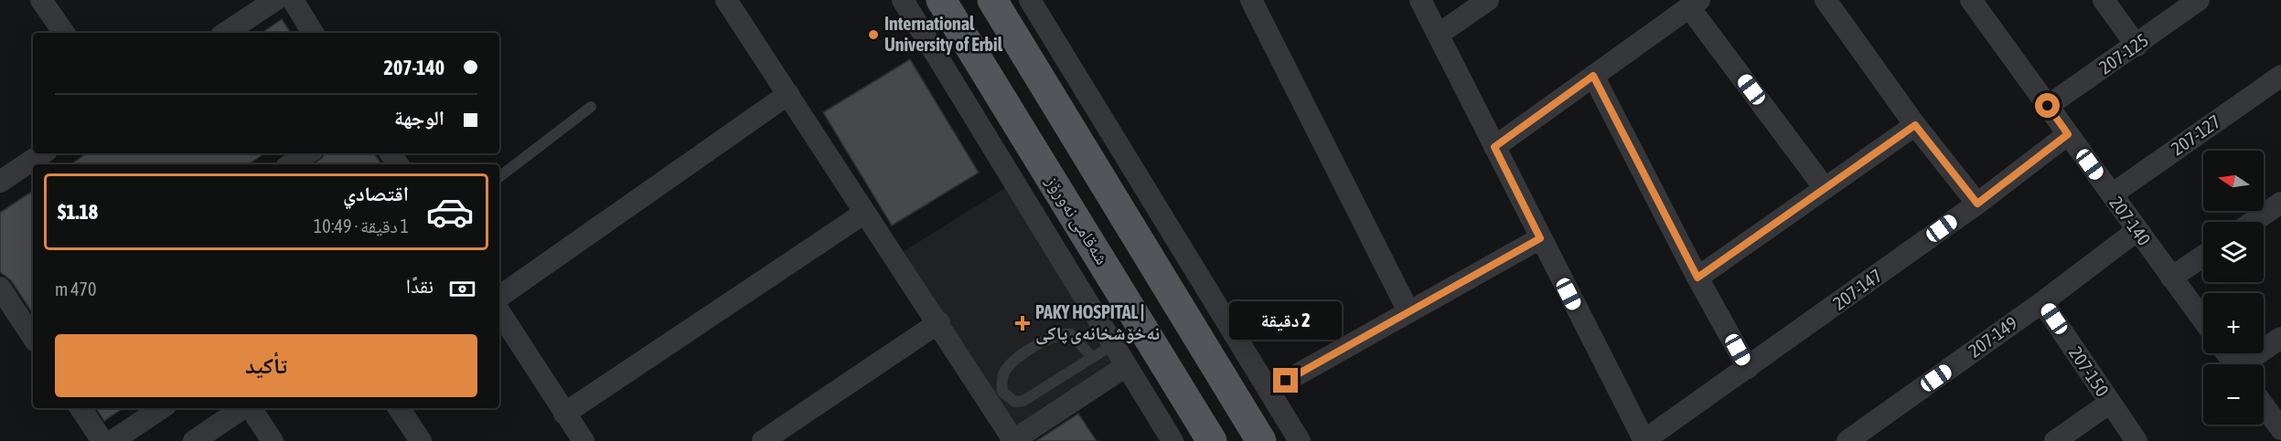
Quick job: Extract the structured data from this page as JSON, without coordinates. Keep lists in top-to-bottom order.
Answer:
{
  "streets": {
    "main road": ["شەقامی نەورۆز"],
    "street": [
      "207-125",
      "207-127",
      "207-140",
      "207-147",
      "207-149",
      "207-150"
    ]
  },
  "crossings": [
    ["207-125", "207-140"],
    ["207-127", "207-140"],
    ["207-140", "207-147"],
    ["207-140", "207-149"],
    ["207-149", "207-150"]
  ],
  "places": {
    "other": ["International University of Erbil"],
    "health": ["PAKY HOSPITAL | نەخۆشخانەی پاکی"]
  },
  "north": "left",
  "page": {
    "banner": ["207-140", "الوجهة"],
    "map_buttons": ["+", "−"],
    "list": [
      {
        "name": "اقتصادي",
        "note": "1 دقيقة · 10:49",
        "value": "$1.18"
      }
    ],
    "pay": ["نقدًا", "470 m"],
    "bubble": "2 دقيقة",
    "buttons": "تأكيد"
  }
}
